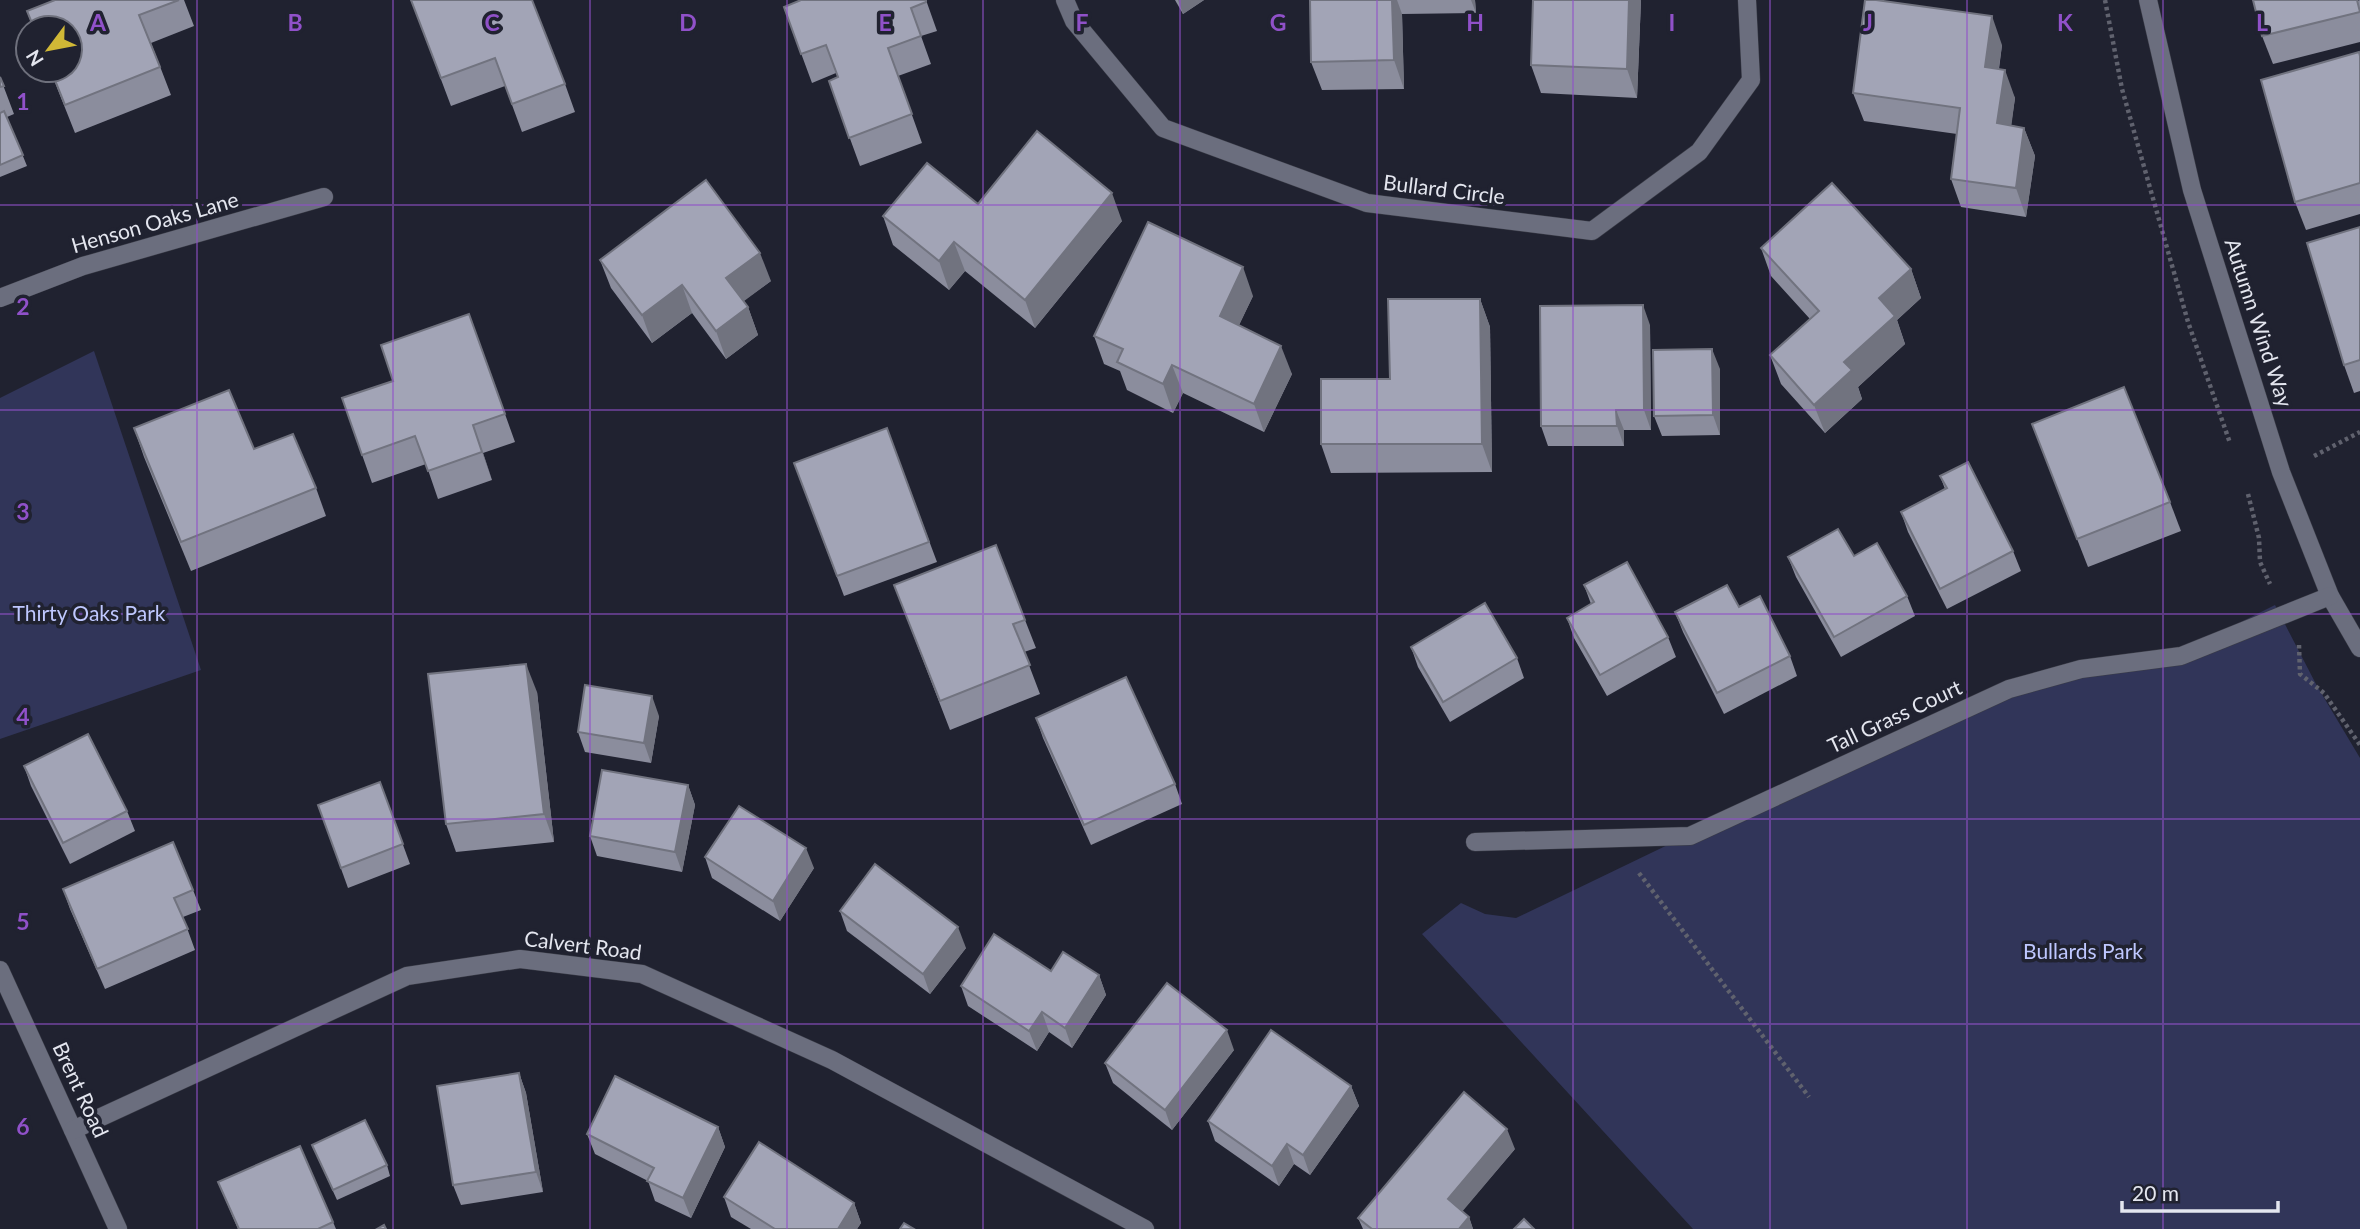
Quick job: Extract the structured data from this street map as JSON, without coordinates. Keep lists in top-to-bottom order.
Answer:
{
  "streets": {
    "street": [
      "Bullard Circle",
      "Henson Oaks Lane",
      "Autumn Wind Way",
      "Tall Grass Court",
      "Calvert Road",
      "Brent Road"
    ]
  },
  "crossings": [
    ["Autumn Wind Way", "Tall Grass Court"],
    ["Calvert Road", "Brent Road"]
  ],
  "parks": ["Thirty Oaks Park", "Bullards Park"],
  "scale_bar": "20 m",
  "north": "bottom left",
  "grid": {
    "columns": [
      "A",
      "B",
      "C",
      "D",
      "E",
      "F",
      "G",
      "H",
      "I",
      "J",
      "K",
      "L"
    ],
    "rows": [
      "1",
      "2",
      "3",
      "4",
      "5",
      "6"
    ]
  }
}
